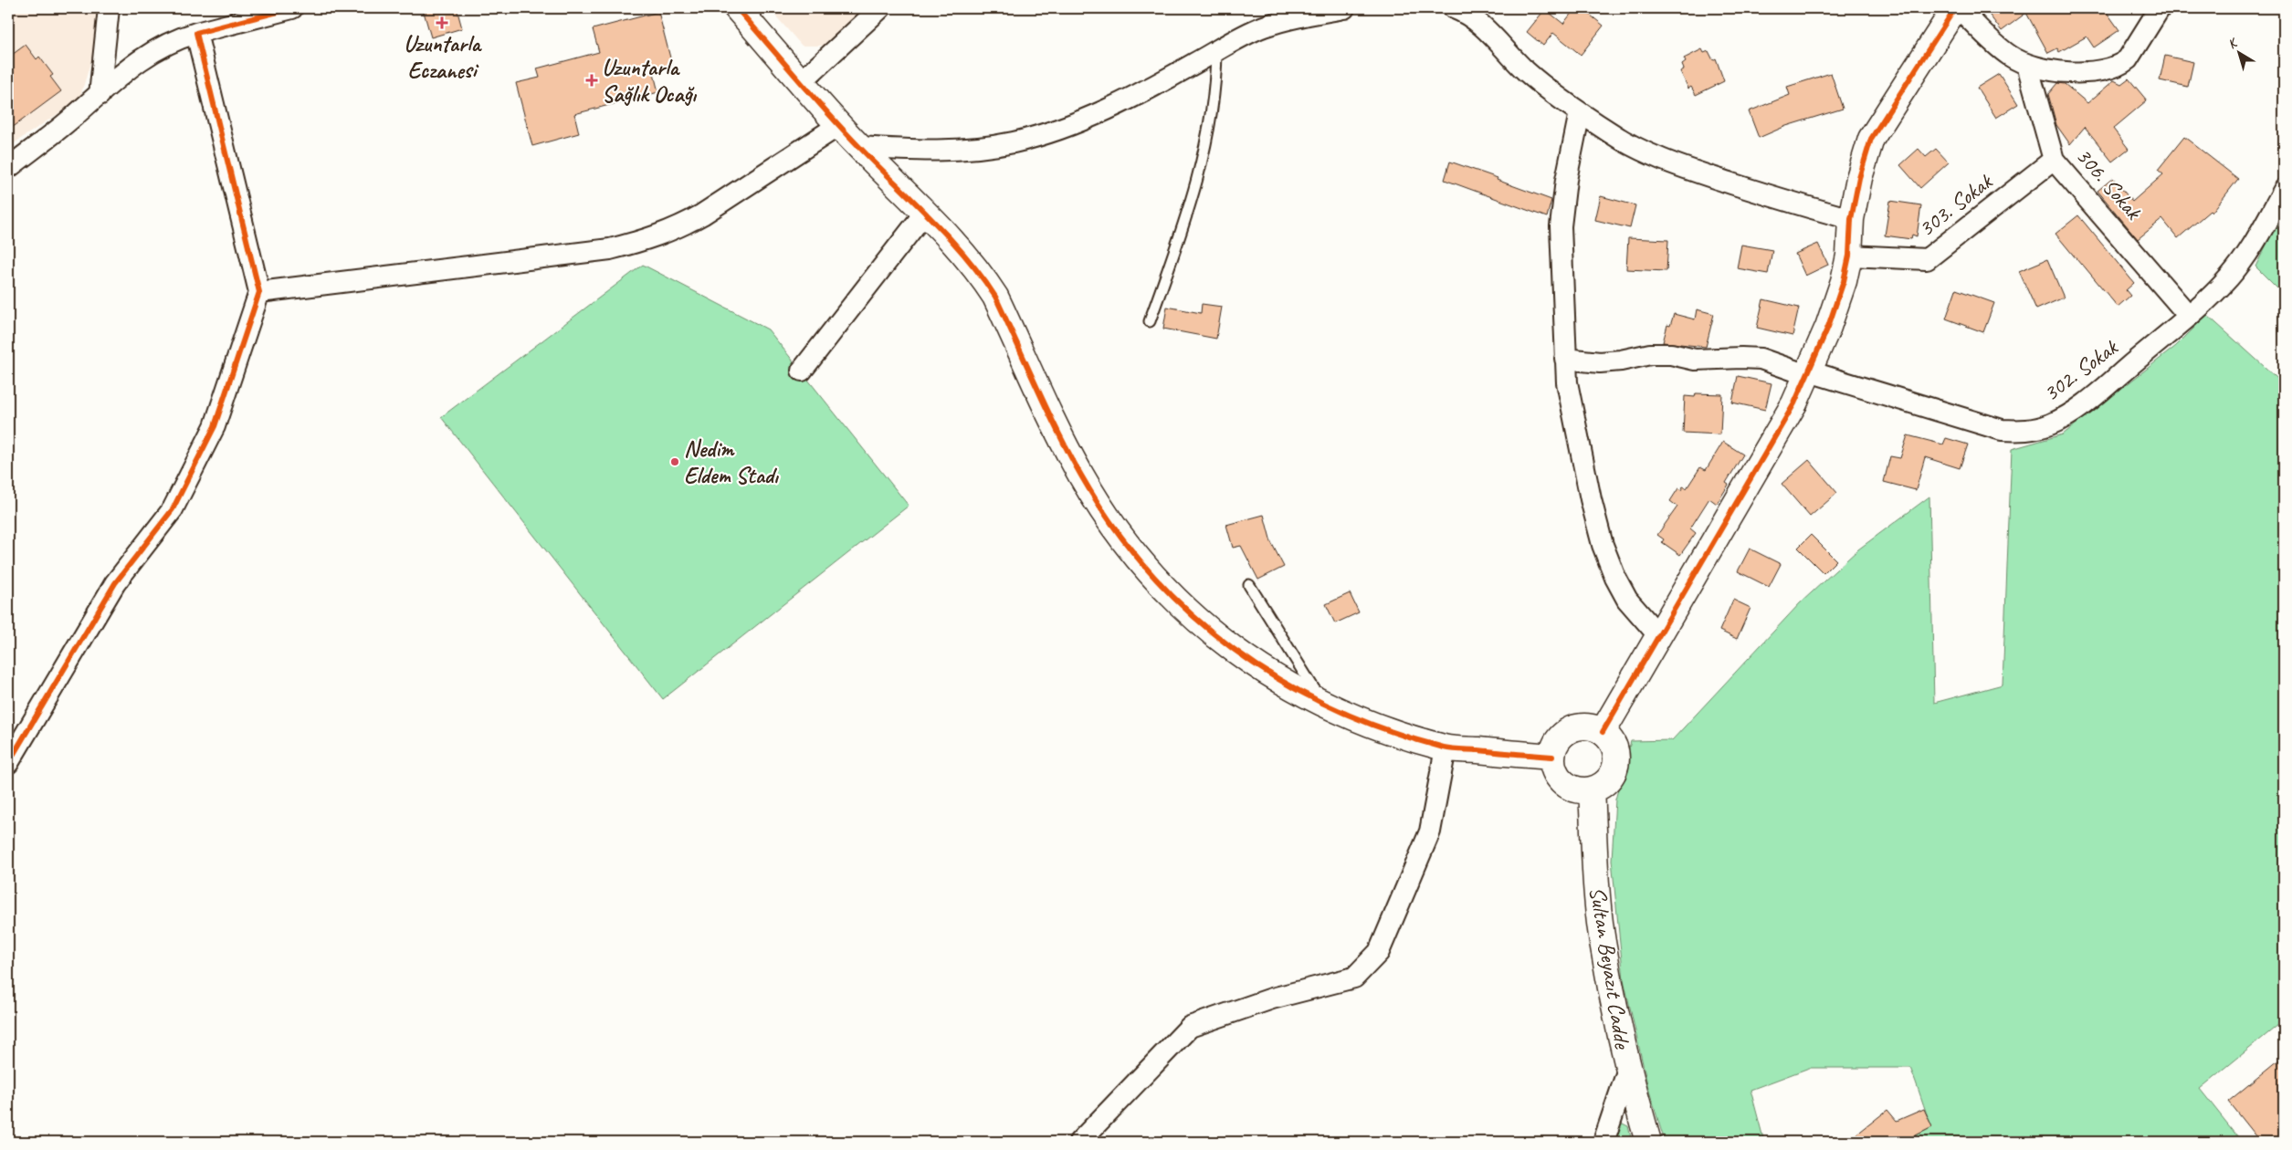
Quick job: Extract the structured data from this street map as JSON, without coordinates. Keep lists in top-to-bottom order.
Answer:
{
  "streets": {
    "street": [
      "306. Sokak",
      "303. Sokak",
      "302. Sokak",
      "Sultan Beyazıt Cadde"
    ]
  },
  "crossings": [
    ["306. Sokak", "303. Sokak"],
    ["306. Sokak", "302. Sokak"]
  ],
  "places": {
    "health": ["Uzuntarla Eczanesi", "Uzuntarla Sağlık Ocağı"],
    "other": ["Nedim Eldem Stadı"]
  },
  "north": "top left"
}
